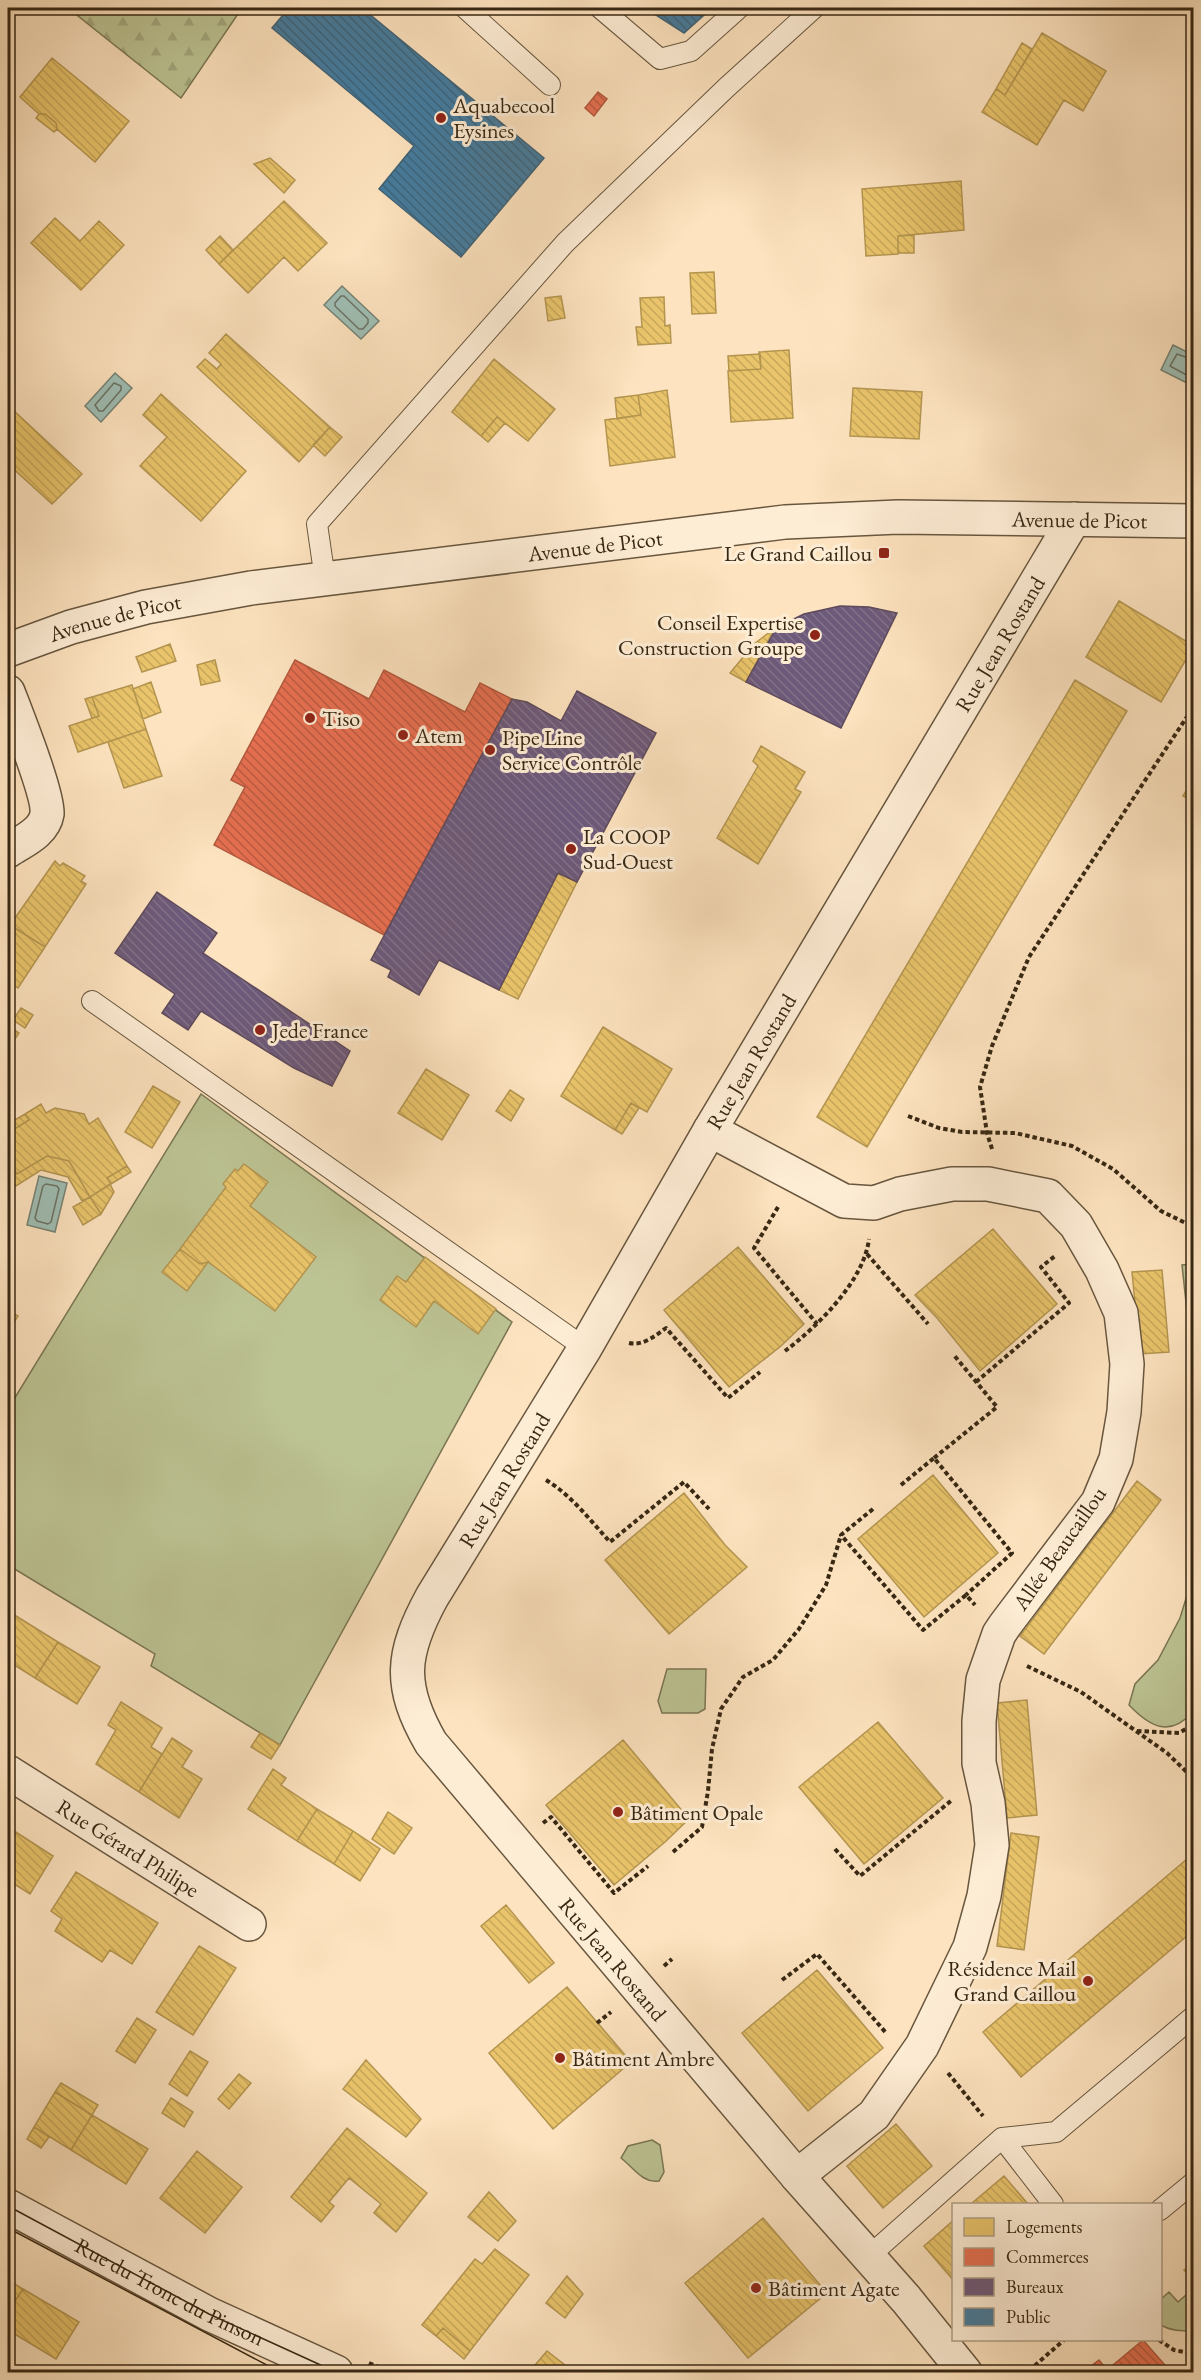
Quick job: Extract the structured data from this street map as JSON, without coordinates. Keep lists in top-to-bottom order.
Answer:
{
  "streets": {
    "street": [
      "Avenue de Picot",
      "Rue Jean Rostand",
      "Allée Beaucaillou",
      "Rue Gérard Philipe",
      "Rue du Tronc du Pinson"
    ]
  },
  "crossings": [
    ["Avenue de Picot", "Rue Jean Rostand"],
    ["Rue Jean Rostand", "Allée Beaucaillou"]
  ],
  "places": {
    "other": [
      "Aquabecool Eysines",
      "Conseil Expertise Construction Groupe",
      "Tiso",
      "Atem",
      "Pipe Line Service Contrôle",
      "La COOP Sud-Ouest",
      "Jede France",
      "Bâtiment Opale",
      "Résidence Mail Grand Caillou",
      "Bâtiment Ambre",
      "Bâtiment Agate"
    ],
    "transit": ["Le Grand Caillou"]
  },
  "legend": [
    "Logements",
    "Commerces",
    "Bureaux",
    "Public"
  ]
}
